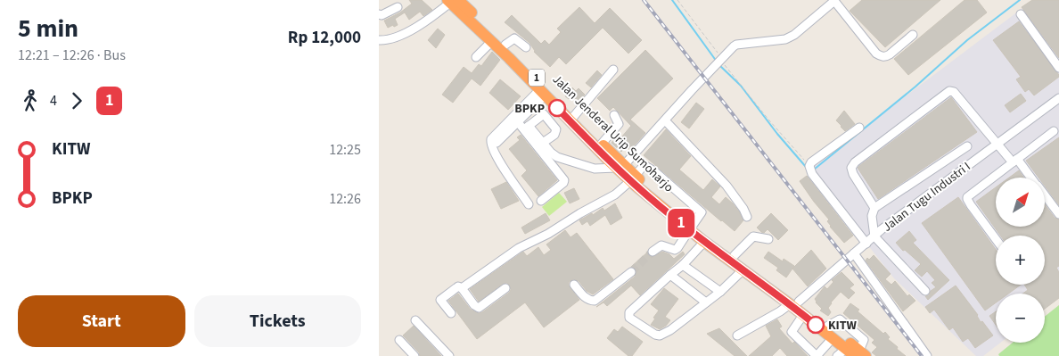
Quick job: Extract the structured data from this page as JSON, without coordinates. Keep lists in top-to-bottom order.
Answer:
{
  "streets": {
    "highway": ["1", "Jalan Jenderal Urip Sumoharjo"],
    "street": ["Jalan Tugu Industri I"]
  },
  "crossings": [
    ["Jalan Jenderal Urip Sumoharjo", "Jalan Tugu Industri I"]
  ],
  "places": ["BPKP", "KITW"],
  "lines": ["bus line 1"],
  "north": "top right",
  "page": {
    "heading": ["5 min", "12:21 – 12:26 · Bus", "Rp 12,000"],
    "on_map": "1",
    "legs": ["4", "1"],
    "list": [
      {
        "name": "KITW",
        "value": "12:25"
      },
      {
        "name": "BPKP",
        "value": "12:26"
      }
    ],
    "map_buttons": ["+", "−"],
    "buttons": ["Start", "Tickets"]
  }
}
